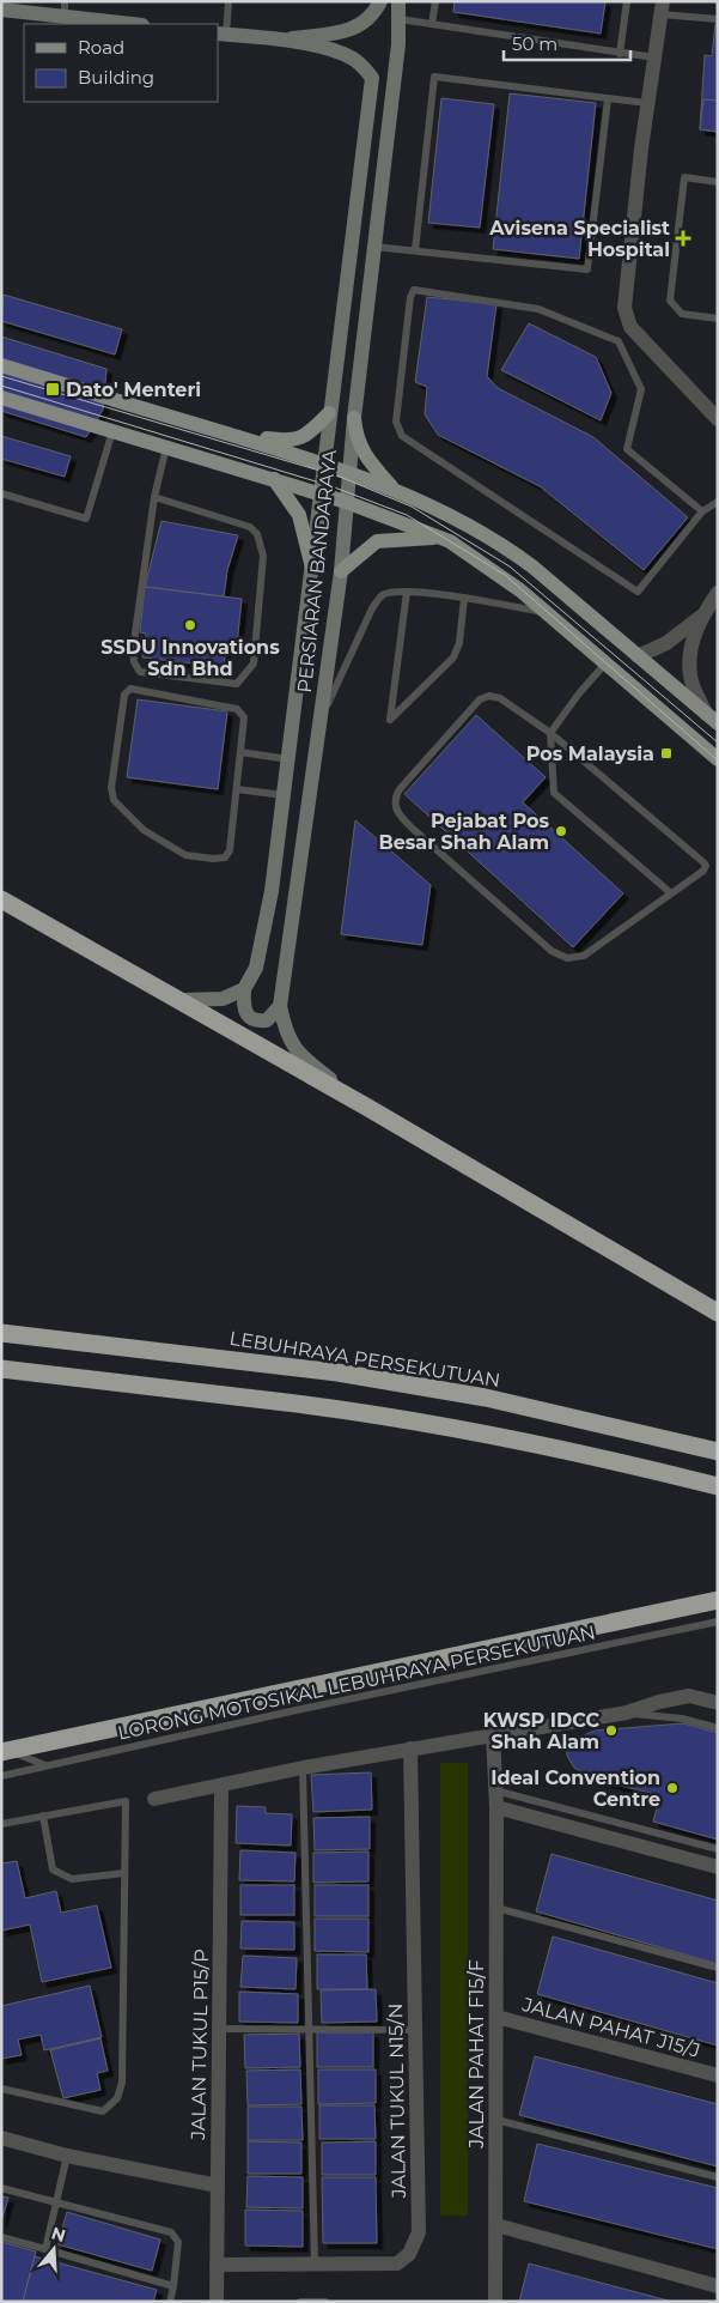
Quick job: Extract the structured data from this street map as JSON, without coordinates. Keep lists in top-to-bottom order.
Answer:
{
  "streets": {
    "highway": ["LEBUHRAYA PERSEKUTUAN"],
    "main road": ["PERSIARAN BANDARAYA"],
    "street": [
      "JALAN PAHAT J15/J",
      "JALAN TUKUL P15/P",
      "JALAN PAHAT F15/F",
      "JALAN TUKUL N15/N"
    ],
    "lane": ["LORONG MOTOSIKAL LEBUHRAYA PERSEKUTUAN"]
  },
  "crossings": [
    ["JALAN PAHAT J15/J", "JALAN PAHAT F15/F"],
    ["JALAN TUKUL P15/P", "JALAN TUKUL N15/N"]
  ],
  "places": {
    "health": ["Avisena Specialist Hospital"],
    "transit": ["Dato' Menteri", "Pos Malaysia"],
    "other": [
      "SSDU Innovations Sdn Bhd",
      "Pejabat Pos Besar Shah Alam",
      "KWSP IDCC Shah Alam",
      "Ideal Convention Centre"
    ]
  },
  "legend": ["Road", "Building"],
  "scale_bar": "50 m",
  "north": "top"
}
